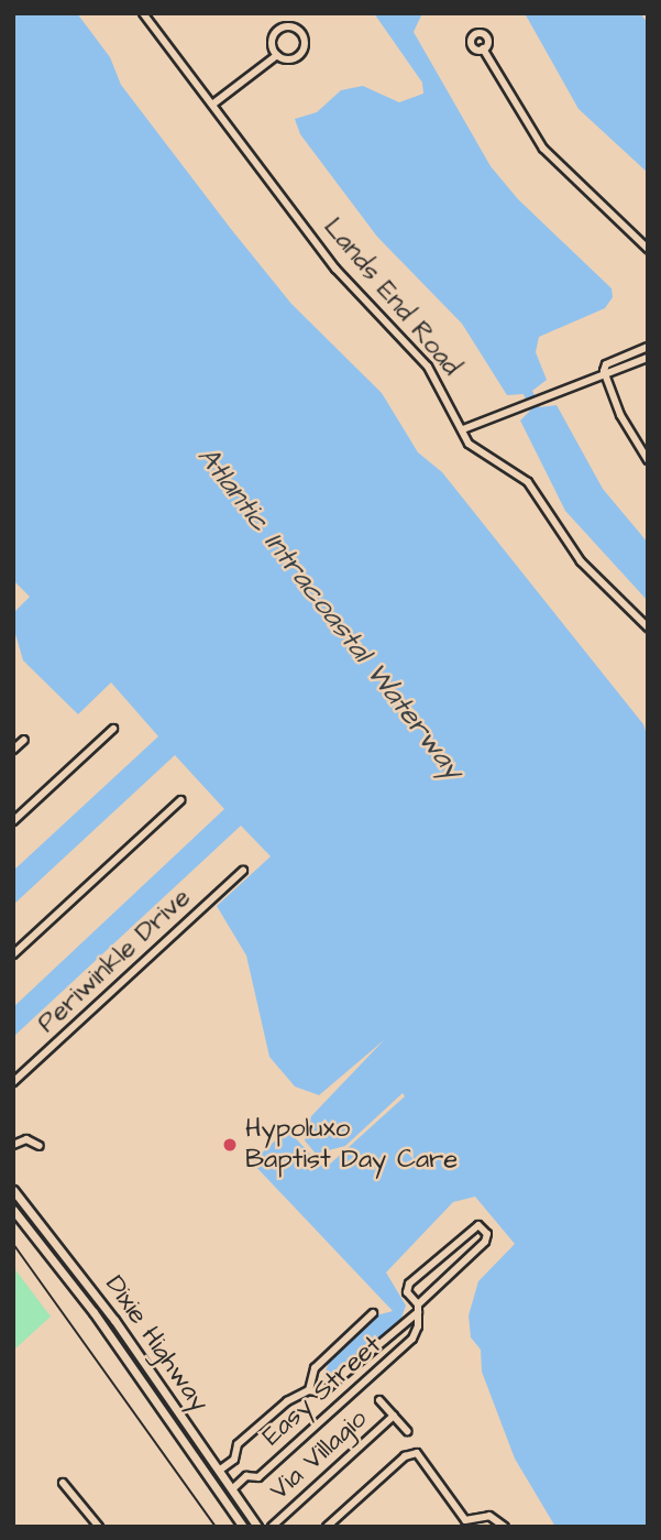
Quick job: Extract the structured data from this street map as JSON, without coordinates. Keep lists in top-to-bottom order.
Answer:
{
  "streets": {
    "main road": ["Dixie Highway"],
    "street": [
      "Lands End Road",
      "Periwinkle Drive",
      "Easy Street",
      "Via Villagio"
    ]
  },
  "crossings": [
    ["Dixie Highway", "Easy Street"]
  ],
  "water": ["Atlantic Intracoastal Waterway"],
  "places": ["Hypoluxo Baptist Day Care"]
}
